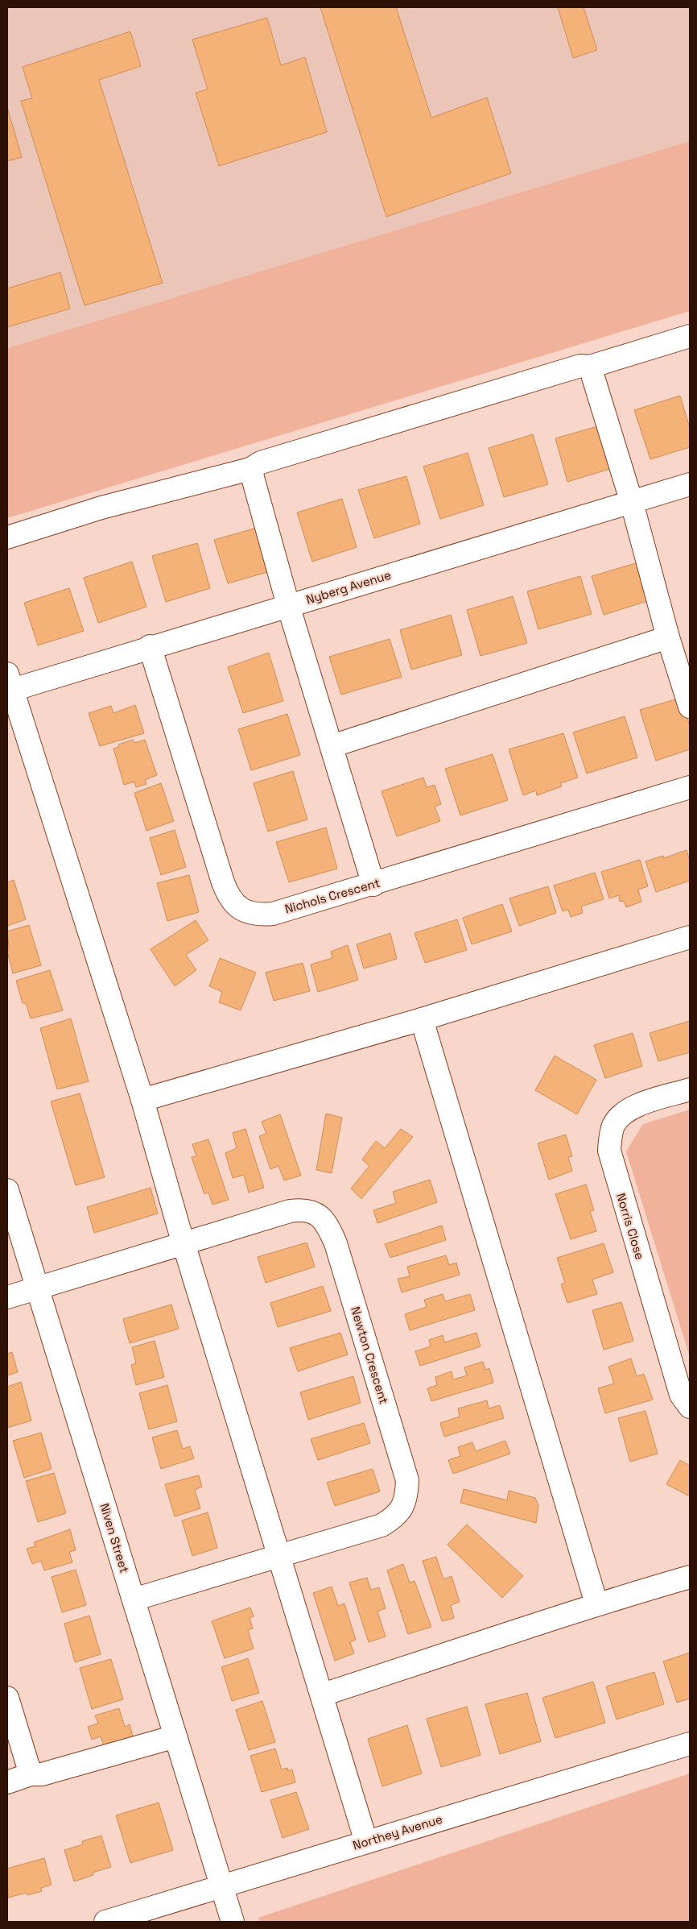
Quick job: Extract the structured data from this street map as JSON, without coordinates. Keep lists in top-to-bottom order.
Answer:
{
  "streets": {
    "street": [
      "Nyberg Avenue",
      "Nichols Crescent",
      "Norris Close",
      "Newton Crescent",
      "Niven Street",
      "Northey Avenue"
    ]
  },
  "crossings": [
    ["Nyberg Avenue", "Nichols Crescent"],
    ["Newton Crescent", "Niven Street"],
    ["Niven Street", "Northey Avenue"]
  ]
}
